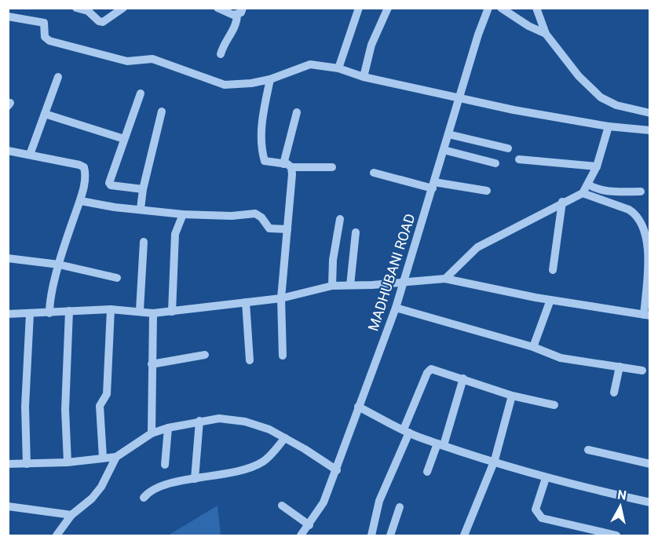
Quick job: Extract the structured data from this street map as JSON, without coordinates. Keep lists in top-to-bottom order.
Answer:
{
  "streets": {
    "street": ["MADHUBANI ROAD"]
  },
  "north": "top"
}
